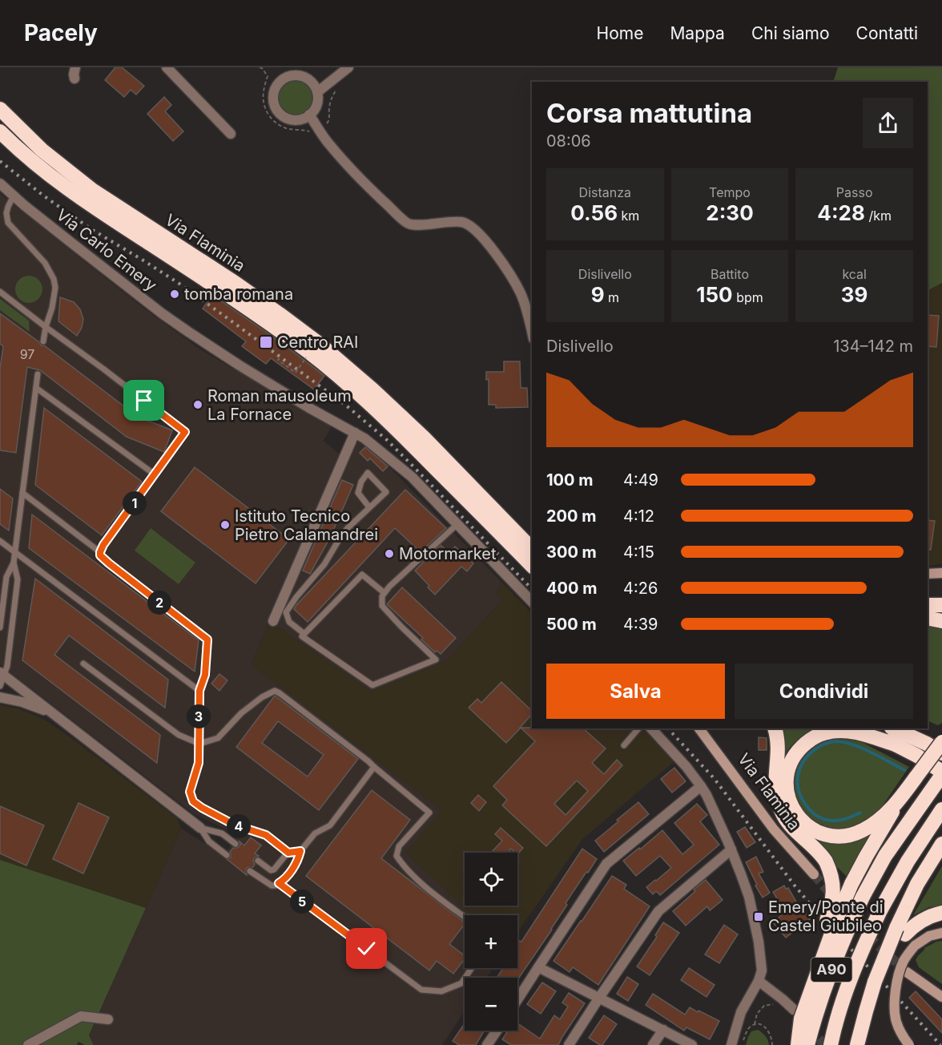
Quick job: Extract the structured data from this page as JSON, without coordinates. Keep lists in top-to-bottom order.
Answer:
{
  "streets": {
    "highway": ["Via Flaminia", "A90"],
    "street": ["Via Carlo Emery"]
  },
  "places": {
    "other": [
      "tomba romana",
      "Roman mausoleum La Fornace",
      "Istituto Tecnico Pietro Calamandrei",
      "Motormarket"
    ],
    "transit": ["Centro RAI", "Emery/Ponte di Castel Giubileo"]
  },
  "house_numbers": ["97"],
  "page": {
    "header": "Pacely",
    "nav": [
      "Home",
      "Mappa",
      "Chi siamo",
      "Contatti"
    ],
    "heading": ["Corsa mattutina", "08:06"],
    "stats": [
      ["Distanza", "0.56 km"],
      ["Tempo", "2:30"],
      ["Passo", "4:28 /km"],
      ["Dislivello", "9 m"],
      ["Battito", "150 bpm"],
      ["kcal", "39"]
    ],
    "chart": ["Dislivello", "134–142 m"],
    "list": [
      {
        "name": "100 m",
        "note": "4:49"
      },
      {
        "name": "200 m",
        "note": "4:12"
      },
      {
        "name": "300 m",
        "note": "4:15"
      },
      {
        "name": "400 m",
        "note": "4:26"
      },
      {
        "name": "500 m",
        "note": "4:39"
      }
    ],
    "pins": [
      "1",
      "2",
      "3",
      "4",
      "5"
    ],
    "buttons": ["Salva", "Condividi"],
    "map_buttons": ["+", "−"]
  }
}
